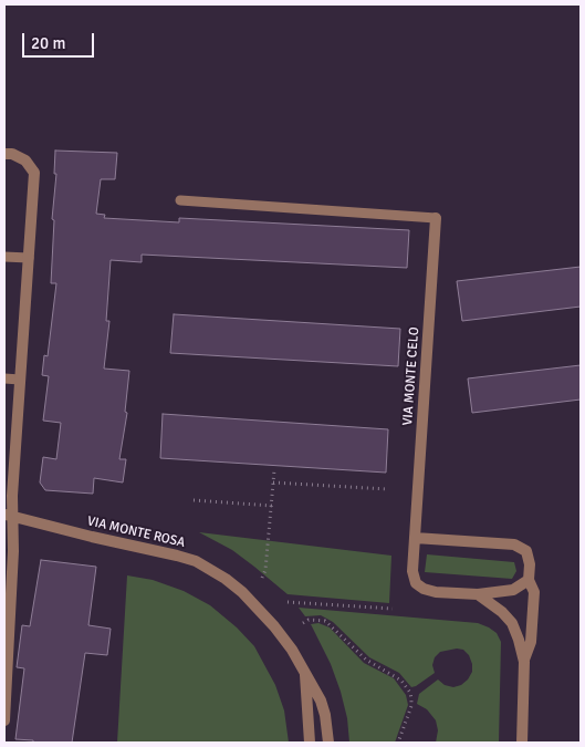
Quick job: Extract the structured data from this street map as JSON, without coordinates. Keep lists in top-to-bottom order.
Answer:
{
  "streets": {
    "street": ["VIA MONTE CELO", "VIA MONTE ROSA"]
  },
  "scale_bar": "20 m"
}
